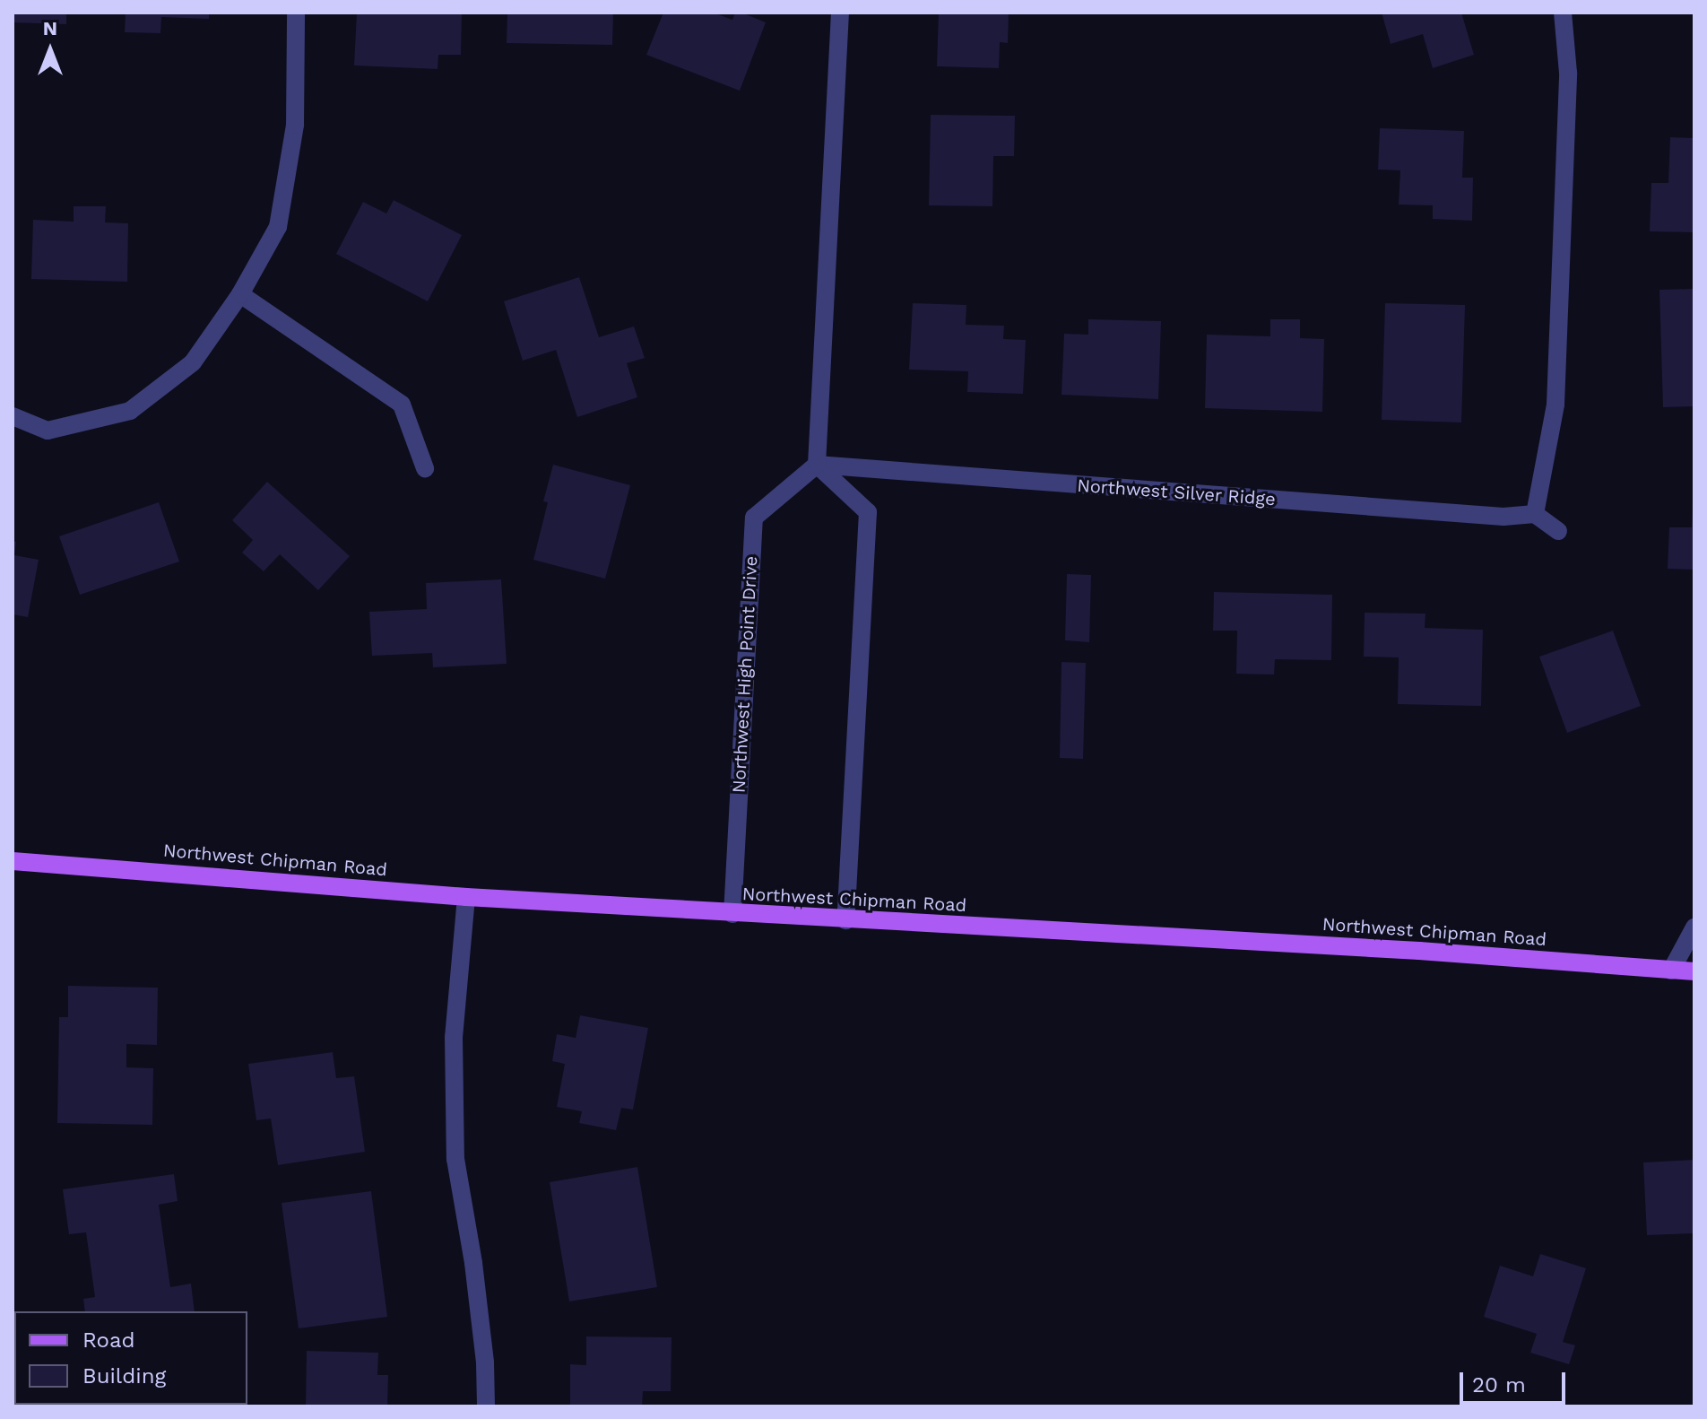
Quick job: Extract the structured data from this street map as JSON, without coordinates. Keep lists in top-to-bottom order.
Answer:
{
  "streets": {
    "main road": ["Northwest Chipman Road"],
    "street": ["Northwest Silver Ridge", "Northwest High Point Drive"]
  },
  "crossings": [
    ["Northwest Silver Ridge", "Northwest High Point Drive"],
    ["Northwest High Point Drive", "Northwest Chipman Road"]
  ],
  "legend": ["Road", "Building"],
  "scale_bar": "20 m",
  "north": "top"
}
